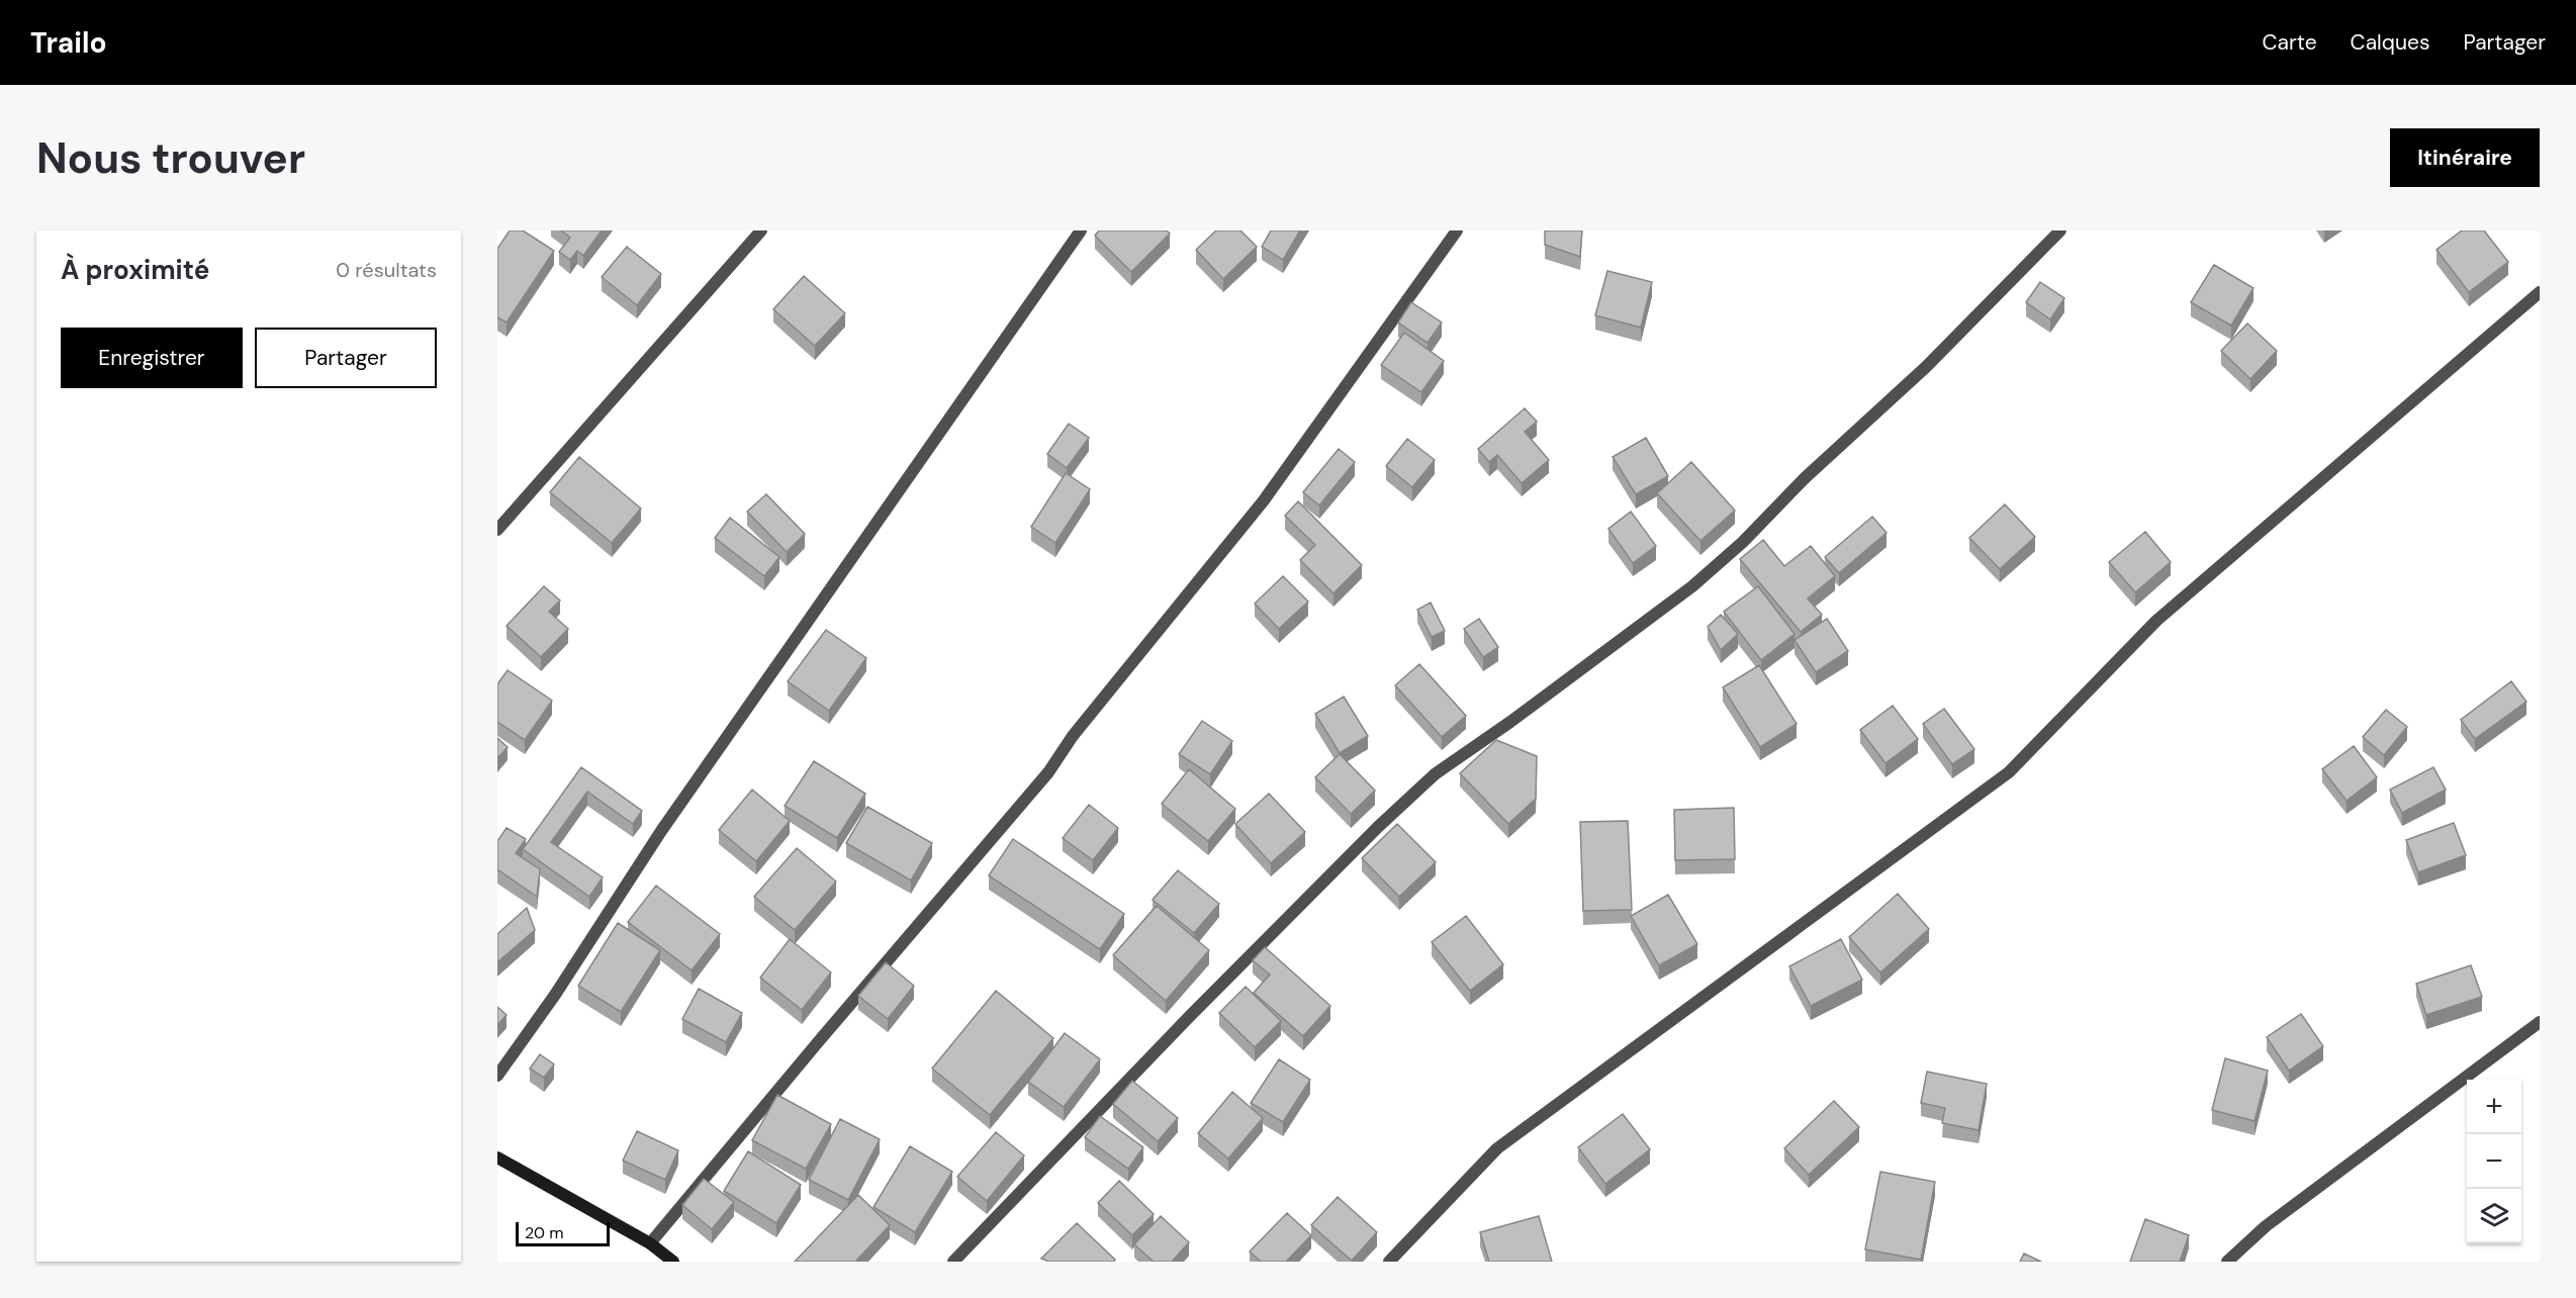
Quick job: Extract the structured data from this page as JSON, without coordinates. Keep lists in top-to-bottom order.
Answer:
{
  "scale_bar": "20 m",
  "page": {
    "header": "Trailo",
    "nav": ["Carte", "Calques", "Partager"],
    "buttons": [
      "Itinéraire",
      ["Enregistrer", "Partager"]
    ],
    "title": "Nous trouver",
    "heading": ["À proximité", "0 résultats"],
    "map_buttons": ["+", "−"],
    "scale": "20 m"
  }
}
